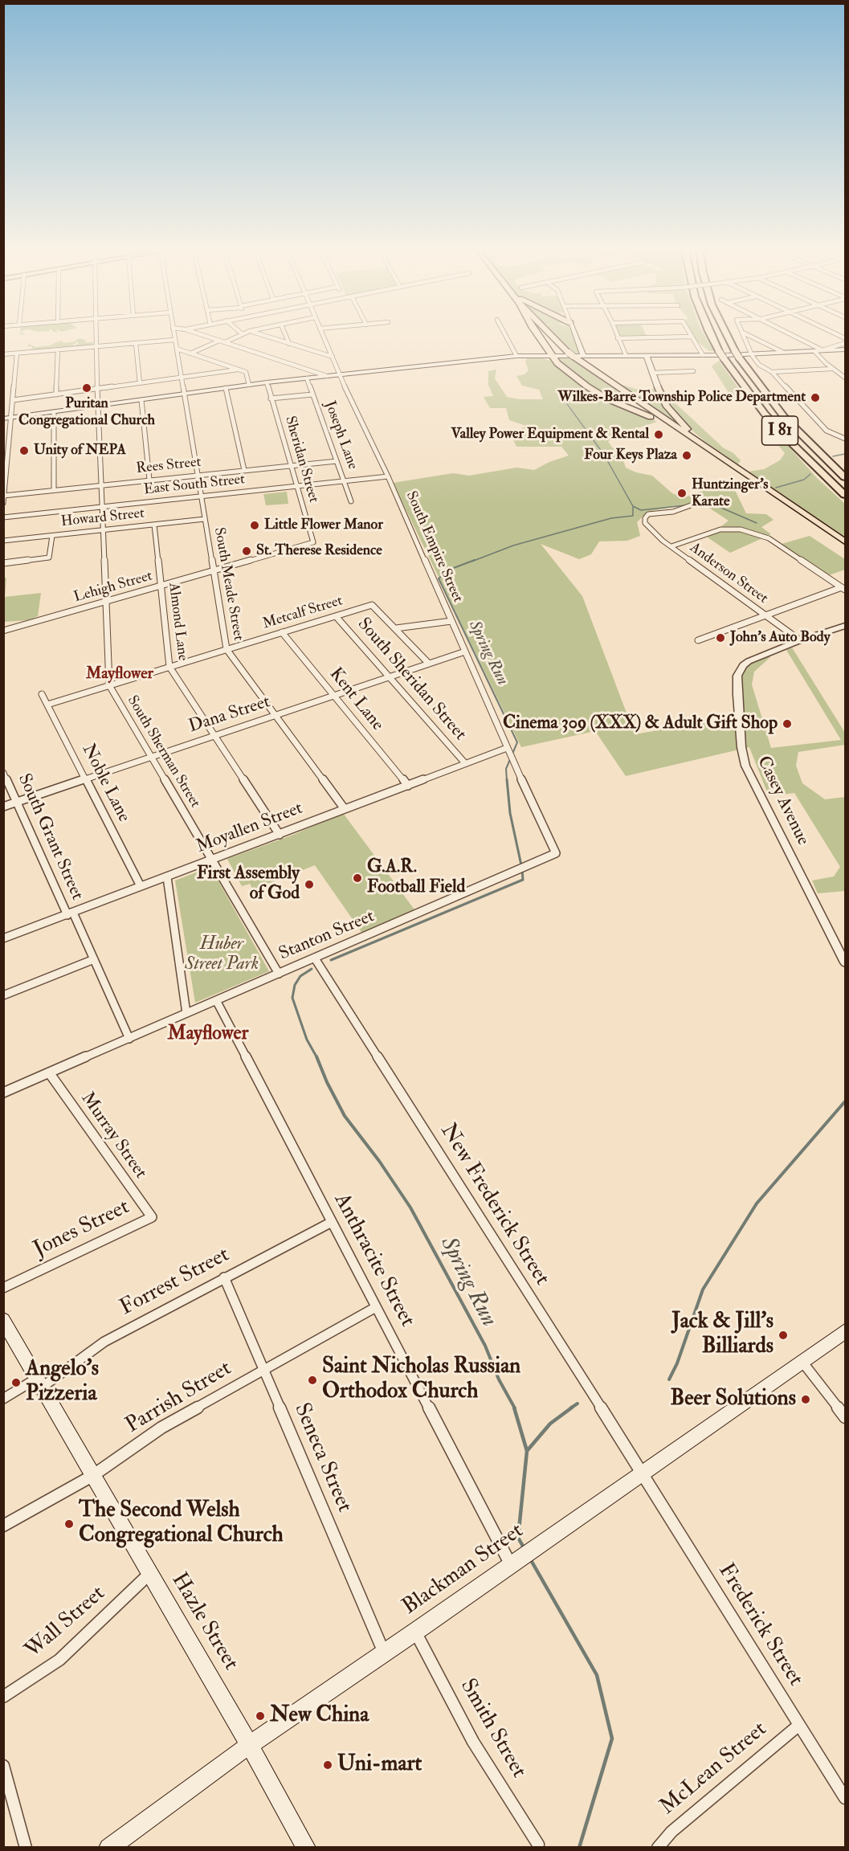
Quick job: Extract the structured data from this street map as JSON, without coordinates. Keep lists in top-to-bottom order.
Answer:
{
  "streets": {
    "highway": ["I 81"],
    "main road": ["Blackman Street", "Hazle Street"],
    "street": [
      "Joseph Lane",
      "Sheridan Street",
      "Rees Street",
      "East South Street",
      "Howard Street",
      "South Empire Street",
      "Anderson Street",
      "South Meade Street",
      "Lehigh Street",
      "Metcalf Street",
      "Almond Lane",
      "South Sheridan Street",
      "Kent Lane",
      "Dana Street",
      "South Sherman Street",
      "Noble Lane",
      "Casey Avenue",
      "Moyallen Street",
      "South Grant Street",
      "Stanton Street",
      "Murray Street",
      "New Frederick Street",
      "Jones Street",
      "Anthracite Street",
      "Forrest Street",
      "Parrish Street",
      "Seneca Street",
      "Wall Street",
      "Frederick Street",
      "Smith Street",
      "McLean Street"
    ]
  },
  "crossings": [
    ["Joseph Lane", "Rees Street"],
    ["Joseph Lane", "East South Street"],
    ["Sheridan Street", "Rees Street"],
    ["Sheridan Street", "East South Street"],
    ["Sheridan Street", "Lehigh Street"],
    ["Rees Street", "South Meade Street"],
    ["Rees Street", "South Sherman Street"],
    ["East South Street", "South Empire Street"],
    ["East South Street", "South Meade Street"],
    ["East South Street", "South Sherman Street"],
    ["Howard Street", "South Meade Street"],
    ["Howard Street", "Almond Lane"],
    ["Howard Street", "South Sherman Street"],
    ["South Empire Street", "Dana Street"],
    ["South Empire Street", "Moyallen Street"],
    ["South Empire Street", "Stanton Street"],
    ["Anderson Street", "Casey Avenue"],
    ["South Meade Street", "Lehigh Street"],
    ["South Meade Street", "Metcalf Street"],
    ["South Meade Street", "Dana Street"],
    ["South Meade Street", "Moyallen Street"],
    ["Lehigh Street", "Almond Lane"],
    ["Lehigh Street", "South Sherman Street"],
    ["Metcalf Street", "Almond Lane"],
    ["Metcalf Street", "South Sheridan Street"],
    ["Metcalf Street", "Kent Lane"],
    ["Metcalf Street", "South Sherman Street"],
    ["Metcalf Street", "Noble Lane"],
    ["Almond Lane", "Dana Street"],
    ["Almond Lane", "Moyallen Street"],
    ["South Sheridan Street", "Dana Street"],
    ["South Sheridan Street", "Moyallen Street"],
    ["Kent Lane", "Dana Street"],
    ["Kent Lane", "Moyallen Street"],
    ["Dana Street", "South Sherman Street"],
    ["Dana Street", "Noble Lane"],
    ["Dana Street", "South Grant Street"],
    ["South Sherman Street", "Moyallen Street"],
    ["South Sherman Street", "Stanton Street"],
    ["Noble Lane", "Moyallen Street"],
    ["Moyallen Street", "South Grant Street"],
    ["South Grant Street", "Stanton Street"],
    ["Stanton Street", "Murray Street"],
    ["Stanton Street", "New Frederick Street"],
    ["Stanton Street", "Anthracite Street"],
    ["Murray Street", "Jones Street"],
    ["New Frederick Street", "Blackman Street"],
    ["New Frederick Street", "Frederick Street"],
    ["Anthracite Street", "Forrest Street"],
    ["Anthracite Street", "Parrish Street"],
    ["Anthracite Street", "Blackman Street"],
    ["Forrest Street", "Seneca Street"],
    ["Forrest Street", "Hazle Street"],
    ["Parrish Street", "Seneca Street"],
    ["Parrish Street", "Hazle Street"],
    ["Seneca Street", "Blackman Street"],
    ["Blackman Street", "Hazle Street"],
    ["Blackman Street", "Frederick Street"],
    ["Blackman Street", "Smith Street"],
    ["Hazle Street", "Wall Street"],
    ["Frederick Street", "McLean Street"]
  ],
  "districts": ["Mayflower", "Mayflower"],
  "water": ["Spring Run"],
  "parks": ["Huber Street Park"],
  "places": [
    "Puritan Congregational Church",
    "Wilkes-Barre Township Police Department",
    "Valley Power Equipment & Rental",
    "Unity of NEPA",
    "Four Keys Plaza",
    "Huntzinger's Karate",
    "Little Flower Manor",
    "St. Therese Residence",
    "John's Auto Body",
    "Cinema 309 (XXX) & Adult Gift Shop",
    "G.A.R. Football Field",
    "First Assembly of God",
    "Jack & Jill's Billiards",
    "Saint Nicholas Russian Orthodox Church",
    "Angelo's Pizzeria",
    "Beer Solutions",
    "The Second Welsh Congregational Church",
    "New China",
    "Uni-mart"
  ]
}
